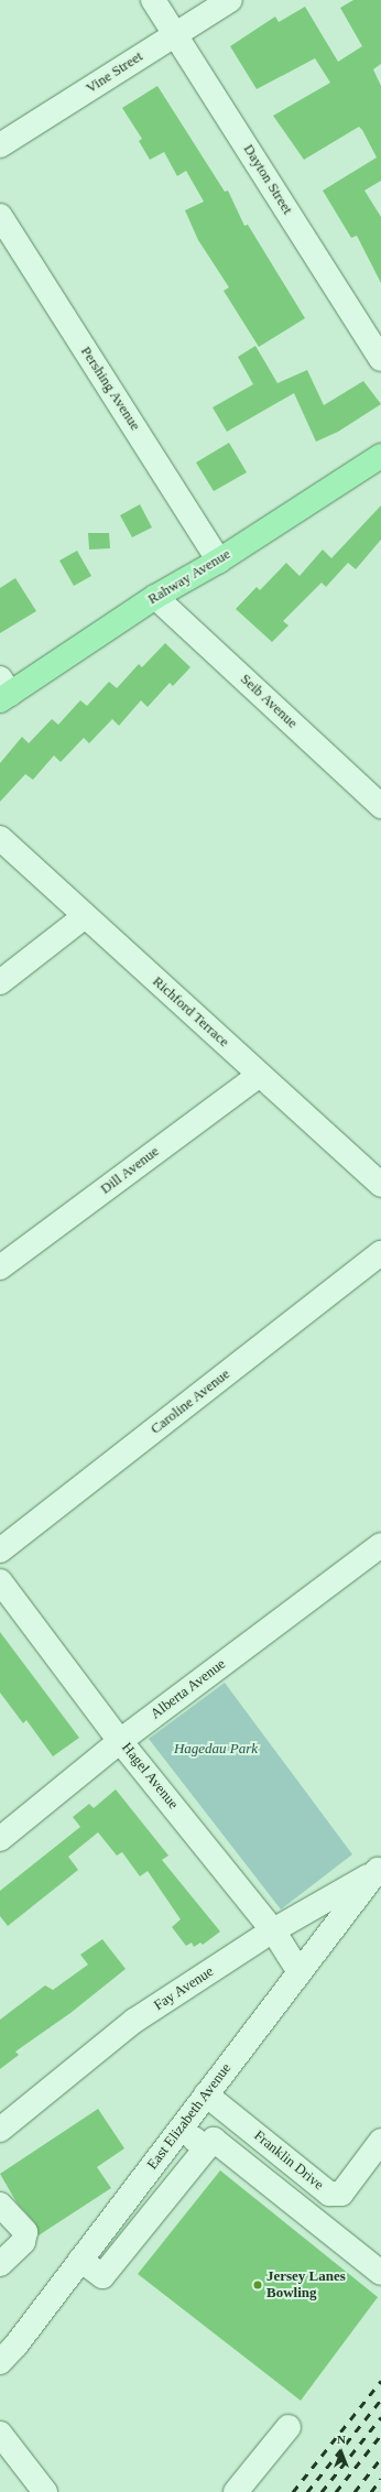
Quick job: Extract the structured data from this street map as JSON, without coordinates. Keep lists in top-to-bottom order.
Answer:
{
  "streets": {
    "main road": ["Rahway Avenue"],
    "street": [
      "Vine Street",
      "Dayton Street",
      "Pershing Avenue",
      "Seib Avenue",
      "Richford Terrace",
      "Dill Avenue",
      "Caroline Avenue",
      "Alberta Avenue",
      "Hagel Avenue",
      "Fay Avenue",
      "East Elizabeth Avenue",
      "Franklin Drive"
    ]
  },
  "crossings": [
    ["Vine Street", "Dayton Street"],
    ["Pershing Avenue", "Rahway Avenue"],
    ["Rahway Avenue", "Seib Avenue"],
    ["Richford Terrace", "Dill Avenue"],
    ["Alberta Avenue", "Hagel Avenue"],
    ["Hagel Avenue", "Fay Avenue"],
    ["Hagel Avenue", "East Elizabeth Avenue"],
    ["Fay Avenue", "East Elizabeth Avenue"],
    ["East Elizabeth Avenue", "Franklin Drive"]
  ],
  "parks": ["Hagedau Park"],
  "places": ["Jersey Lanes Bowling"],
  "north": "top"
}
